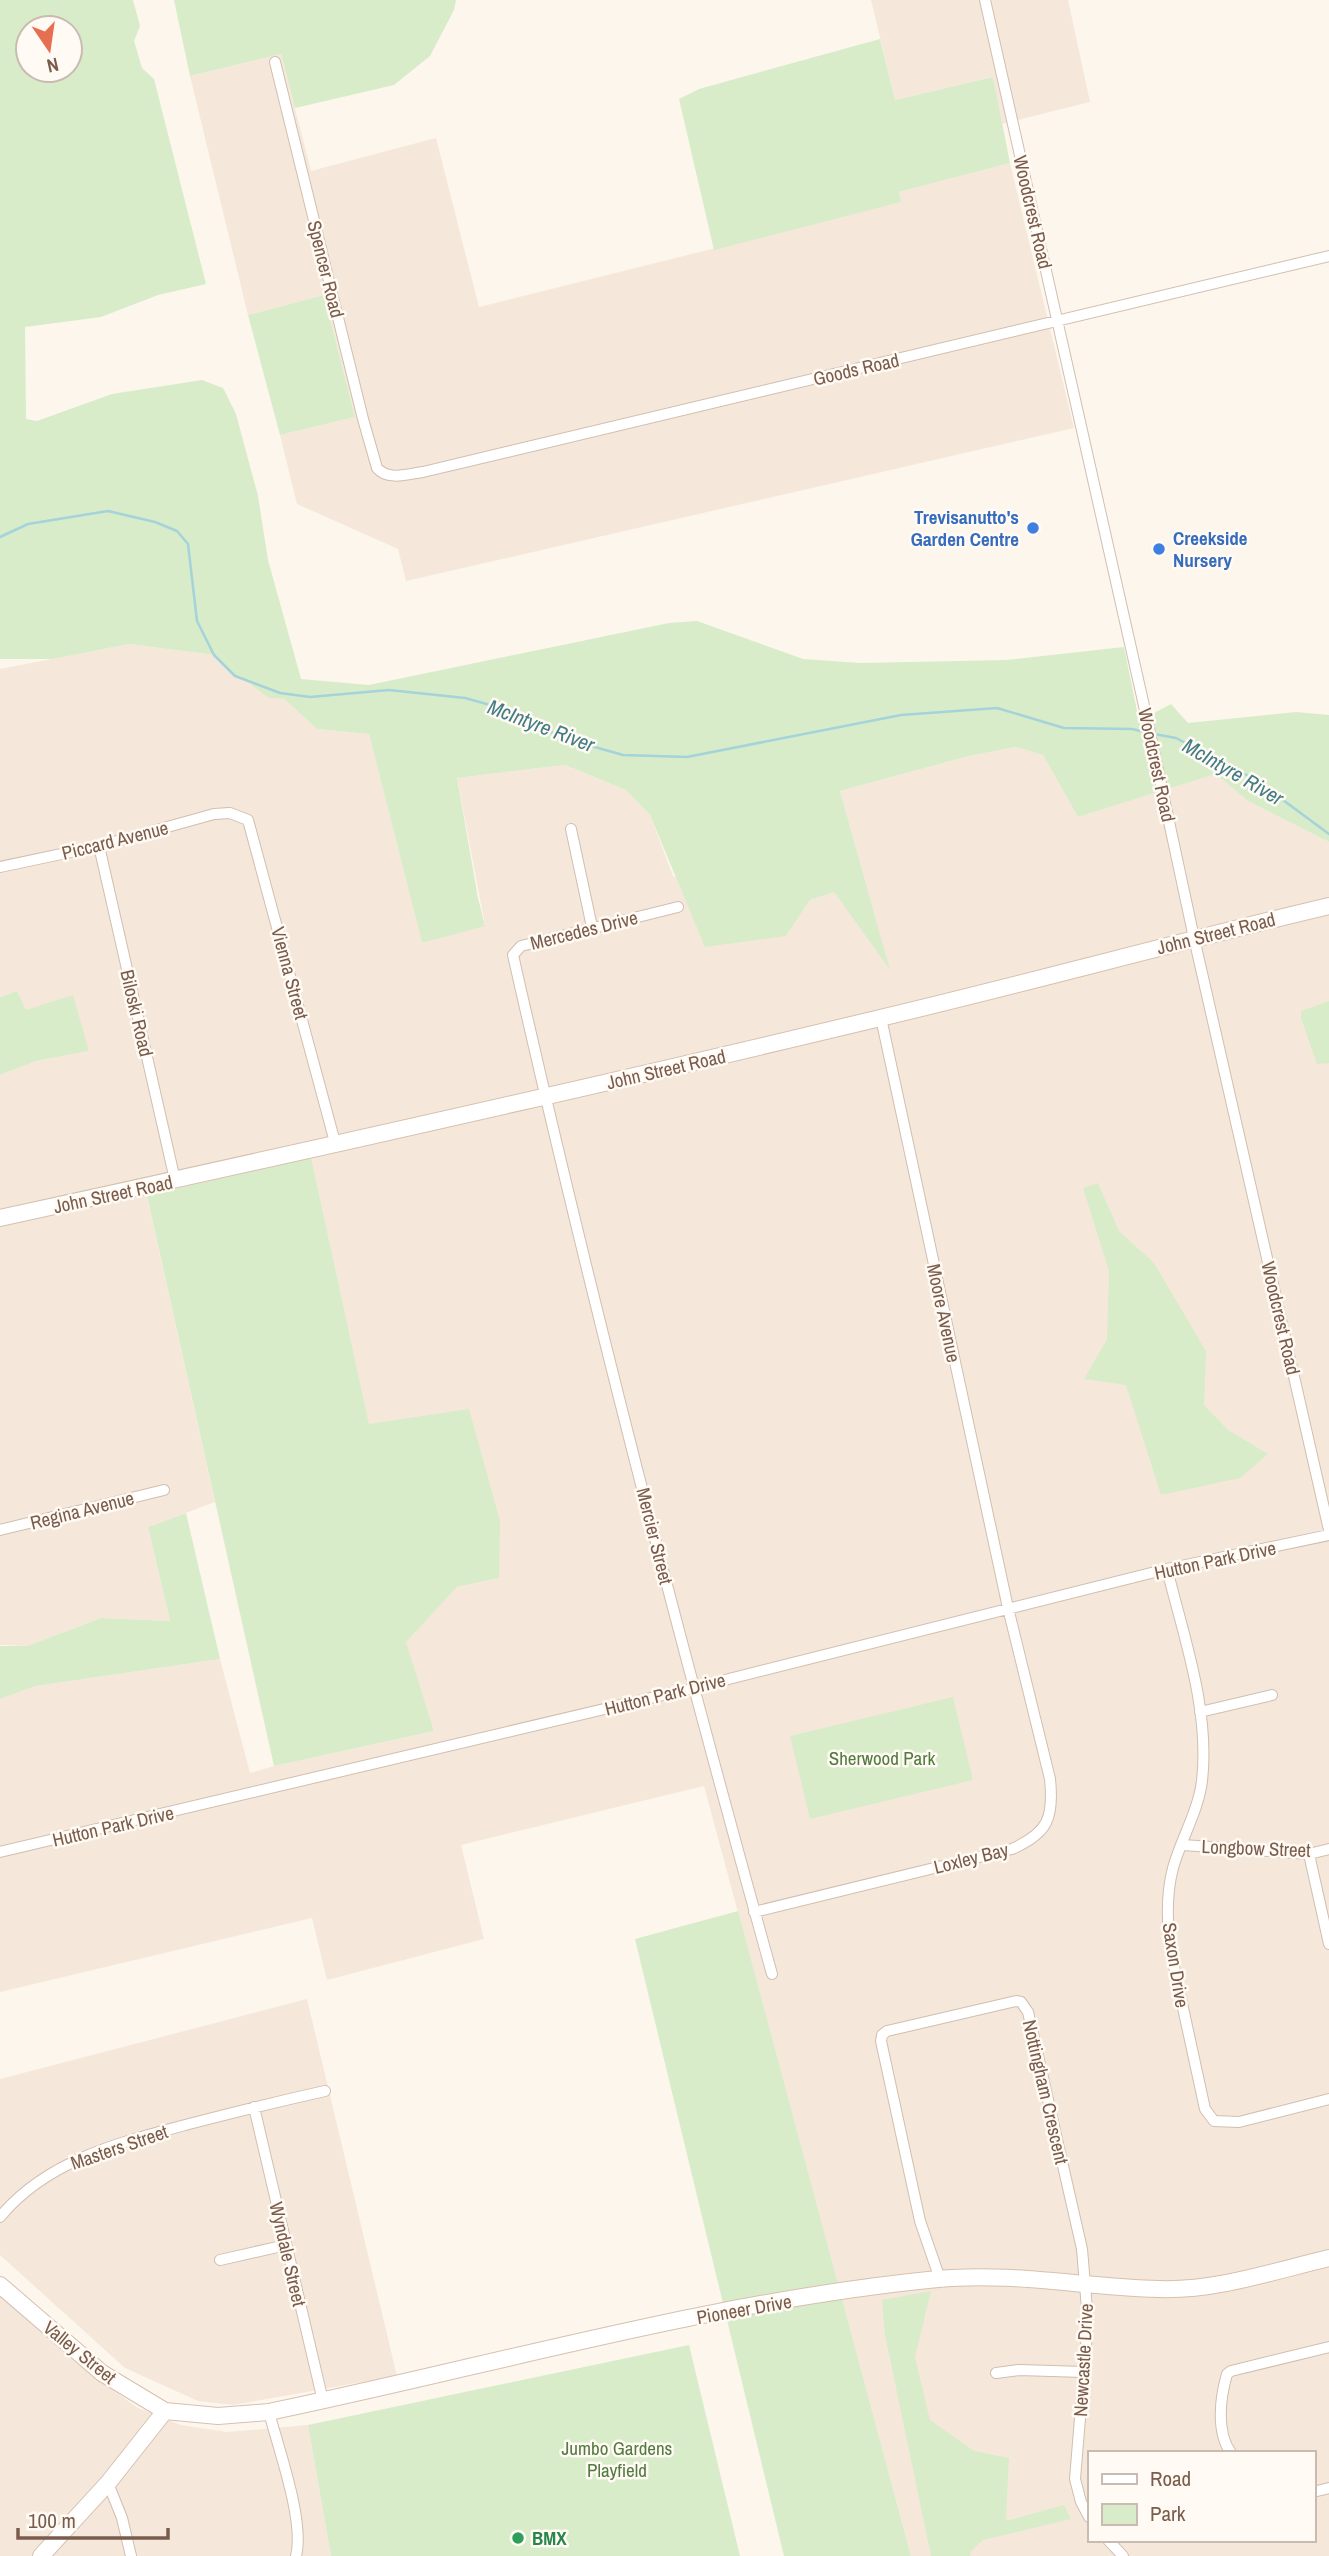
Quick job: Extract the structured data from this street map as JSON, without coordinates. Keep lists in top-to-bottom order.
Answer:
{
  "streets": {
    "main road": ["John Street Road", "Pioneer Drive", "Valley Street"],
    "street": [
      "Woodcrest Road",
      "Spencer Road",
      "Goods Road",
      "Piccard Avenue",
      "Mercedes Drive",
      "Vienna Street",
      "Biloski Road",
      "Moore Avenue",
      "Regina Avenue",
      "Mercier Street",
      "Hutton Park Drive",
      "Longbow Street",
      "Loxley Bay",
      "Saxon Drive",
      "Nottingham Crescent",
      "Masters Street",
      "Wyndale Street",
      "Newcastle Drive"
    ]
  },
  "crossings": [
    ["Woodcrest Road", "Goods Road"],
    ["Woodcrest Road", "John Street Road"],
    ["Woodcrest Road", "Hutton Park Drive"],
    ["Spencer Road", "Goods Road"],
    ["Piccard Avenue", "Vienna Street"],
    ["Piccard Avenue", "Biloski Road"],
    ["Mercedes Drive", "John Street Road"],
    ["Mercedes Drive", "Mercier Street"],
    ["John Street Road", "Vienna Street"],
    ["John Street Road", "Biloski Road"],
    ["John Street Road", "Moore Avenue"],
    ["John Street Road", "Mercier Street"],
    ["Moore Avenue", "Hutton Park Drive"],
    ["Moore Avenue", "Loxley Bay"],
    ["Mercier Street", "Hutton Park Drive"],
    ["Mercier Street", "Loxley Bay"],
    ["Hutton Park Drive", "Loxley Bay"],
    ["Hutton Park Drive", "Saxon Drive"],
    ["Longbow Street", "Saxon Drive"],
    ["Nottingham Crescent", "Pioneer Drive"],
    ["Nottingham Crescent", "Newcastle Drive"],
    ["Masters Street", "Wyndale Street"],
    ["Wyndale Street", "Pioneer Drive"],
    ["Pioneer Drive", "Valley Street"],
    ["Pioneer Drive", "Newcastle Drive"]
  ],
  "water": ["McIntyre River"],
  "parks": ["Sherwood Park", "Jumbo Gardens Playfield"],
  "places": ["Trevisanutto's Garden Centre", "Creekside Nursery", "BMX"],
  "legend": ["Road", "Park"],
  "scale_bar": "100 m",
  "north": "bottom"
}
